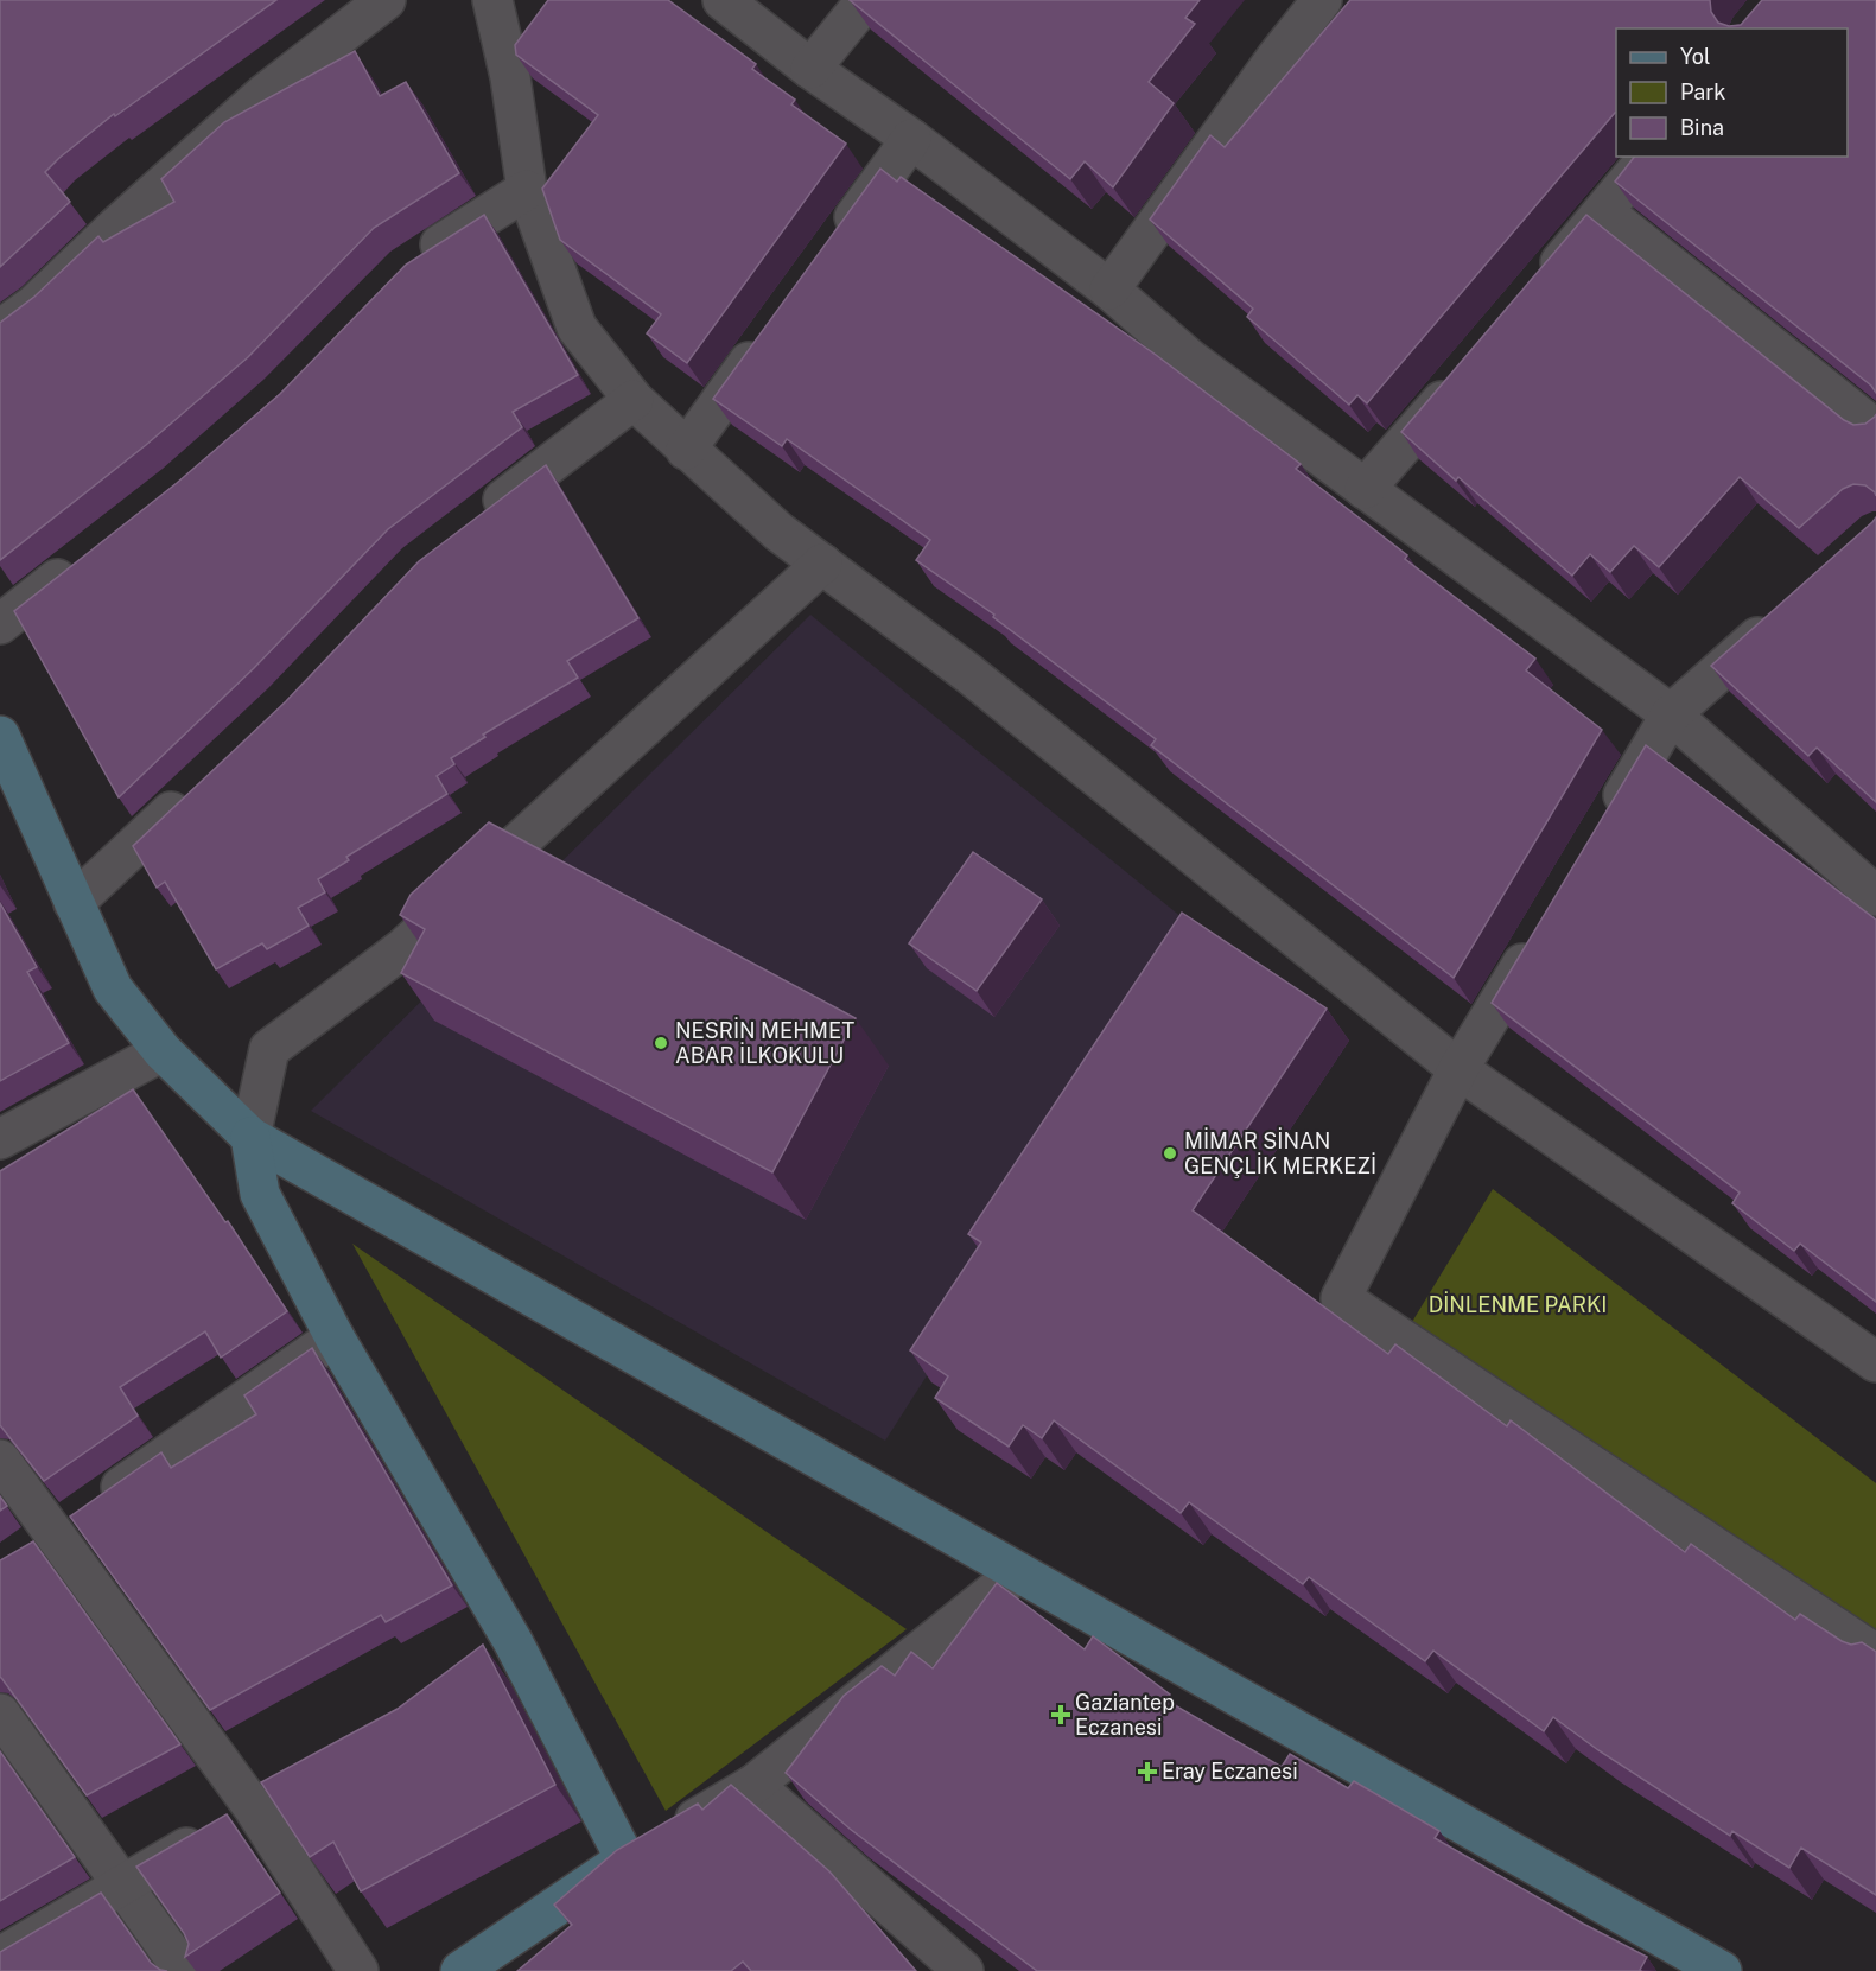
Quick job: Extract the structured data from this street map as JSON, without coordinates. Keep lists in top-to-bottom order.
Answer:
{
  "parks": ["DİNLENME PARKI"],
  "places": {
    "other": ["NESRİN MEHMET ABAR İLKOKULU", "MİMAR SİNAN GENÇLİK MERKEZİ"],
    "health": ["Gaziantep Eczanesi", "Eray Eczanesi"]
  },
  "legend": ["Yol", "Park", "Bina"]
}
